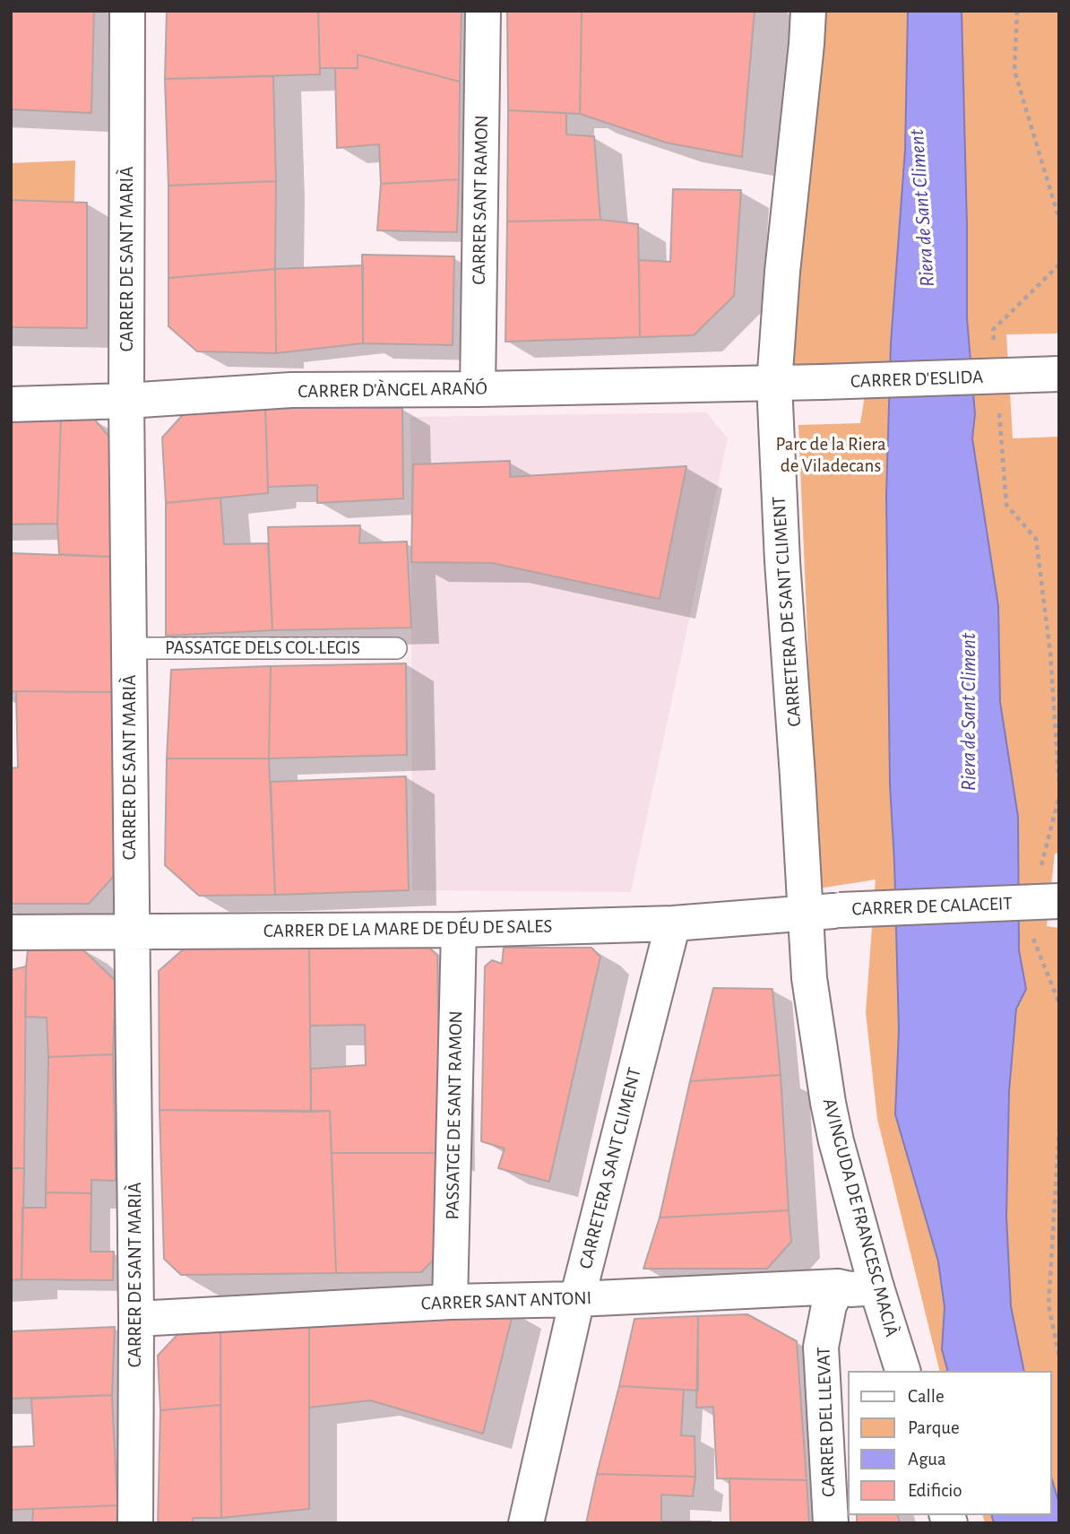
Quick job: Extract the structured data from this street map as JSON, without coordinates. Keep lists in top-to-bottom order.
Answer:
{
  "streets": {
    "street": [
      "CARRER SANT RAMON",
      "CARRER DE SANT MARIÀ",
      "CARRER D'ESLIDA",
      "CARRER D'ÀNGEL ARAÑÓ",
      "CARRETERA DE SANT CLIMENT",
      "CARRER DE CALACEIT",
      "CARRER DE LA MARE DE DÉU DE SALES",
      "PASSATGE DE SANT RAMON",
      "CARRETERA SANT CLIMENT",
      "AVINGUDA DE FRANCESC MACIÀ",
      "CARRER SANT ANTONI",
      "CARRER DEL LLEVAT"
    ],
    "lane": ["PASSATGE DELS COL·LEGIS"]
  },
  "crossings": [
    ["CARRER SANT RAMON", "CARRER D'ÀNGEL ARAÑÓ"],
    ["CARRER DE SANT MARIÀ", "CARRER D'ÀNGEL ARAÑÓ"],
    ["CARRER DE SANT MARIÀ", "PASSATGE DELS COL·LEGIS"],
    ["CARRER DE SANT MARIÀ", "CARRER DE LA MARE DE DÉU DE SALES"],
    ["CARRER DE SANT MARIÀ", "CARRER SANT ANTONI"],
    ["CARRER D'ESLIDA", "CARRER D'ÀNGEL ARAÑÓ"],
    ["CARRER D'ESLIDA", "CARRETERA DE SANT CLIMENT"],
    ["CARRER D'ÀNGEL ARAÑÓ", "CARRETERA DE SANT CLIMENT"],
    ["CARRETERA DE SANT CLIMENT", "CARRER DE CALACEIT"],
    ["CARRETERA DE SANT CLIMENT", "CARRER DE LA MARE DE DÉU DE SALES"],
    ["CARRETERA DE SANT CLIMENT", "AVINGUDA DE FRANCESC MACIÀ"],
    ["CARRER DE CALACEIT", "CARRER DE LA MARE DE DÉU DE SALES"],
    ["CARRER DE CALACEIT", "AVINGUDA DE FRANCESC MACIÀ"],
    ["CARRER DE LA MARE DE DÉU DE SALES", "PASSATGE DE SANT RAMON"],
    ["CARRER DE LA MARE DE DÉU DE SALES", "CARRETERA SANT CLIMENT"],
    ["CARRER DE LA MARE DE DÉU DE SALES", "AVINGUDA DE FRANCESC MACIÀ"],
    ["PASSATGE DE SANT RAMON", "CARRER SANT ANTONI"],
    ["CARRETERA SANT CLIMENT", "CARRER SANT ANTONI"],
    ["AVINGUDA DE FRANCESC MACIÀ", "CARRER SANT ANTONI"],
    ["CARRER SANT ANTONI", "CARRER DEL LLEVAT"]
  ],
  "water": ["Riera de Sant Climent"],
  "parks": ["Parc de la Riera de Viladecans"],
  "legend": [
    "Calle",
    "Parque",
    "Agua",
    "Edificio"
  ]
}
